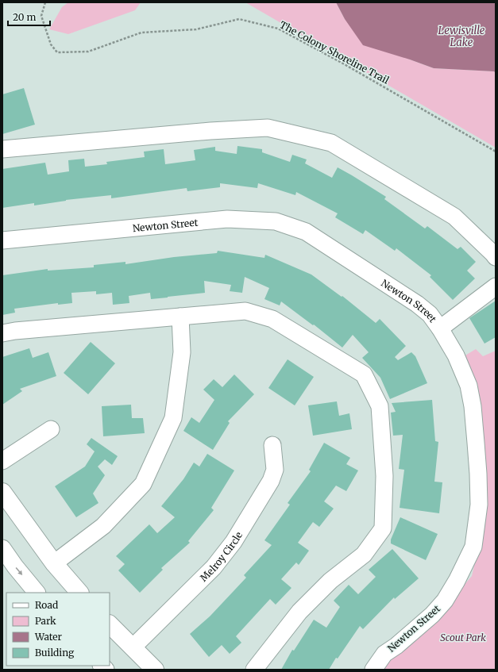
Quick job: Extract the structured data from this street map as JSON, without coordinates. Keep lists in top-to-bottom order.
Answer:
{
  "streets": {
    "street": ["Newton Street", "Melroy Circle"],
    "path": ["The Colony Shoreline Trail"]
  },
  "water": ["Lewisville Lake"],
  "parks": ["Scout Park"],
  "legend": [
    "Road",
    "Park",
    "Water",
    "Building"
  ],
  "scale_bar": "20 m"
}
